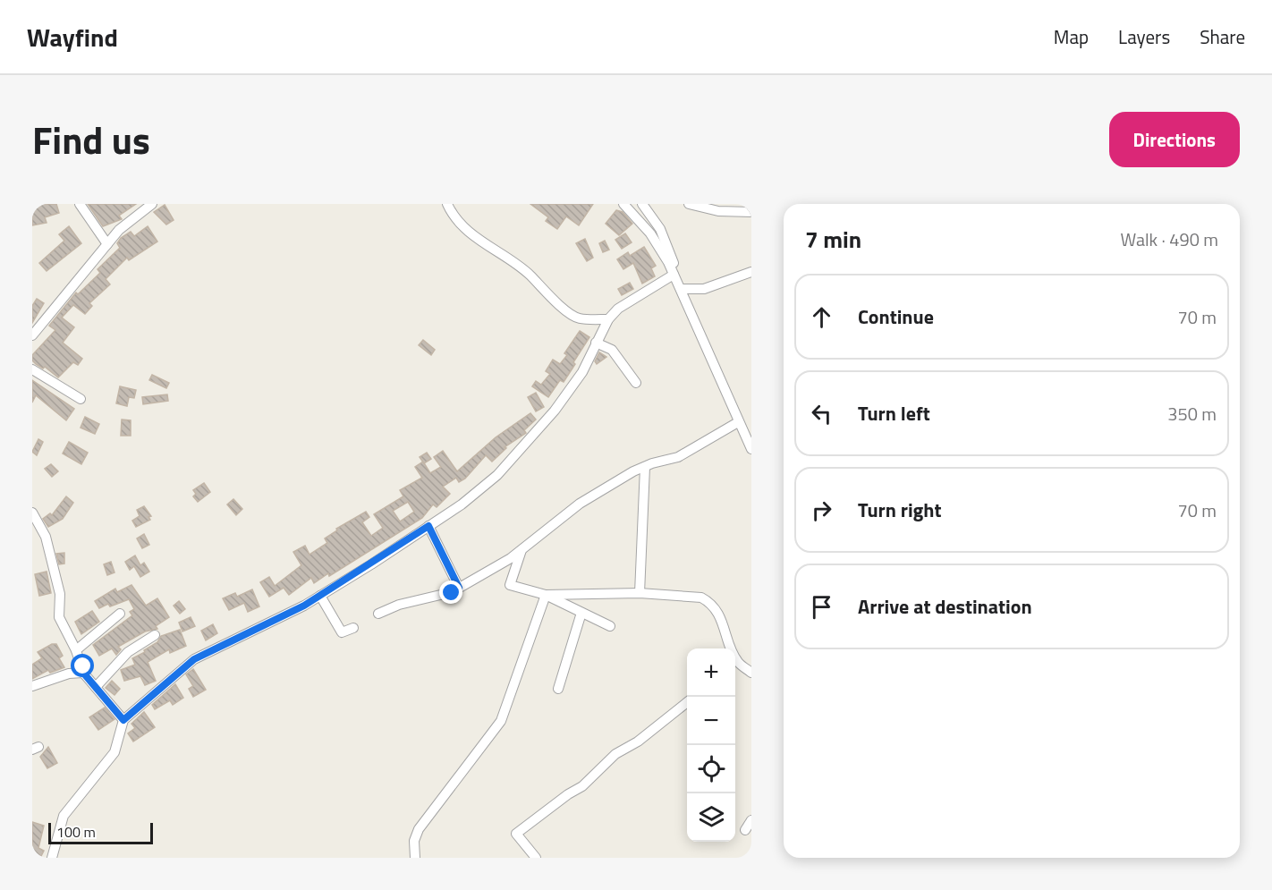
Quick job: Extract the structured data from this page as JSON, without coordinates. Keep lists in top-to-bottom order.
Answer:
{
  "scale_bar": "100 m",
  "page": {
    "header": "Wayfind",
    "nav": ["Map", "Layers", "Share"],
    "title": "Find us",
    "buttons": "Directions",
    "heading": ["7 min", "Walk · 490 m"],
    "list": [
      ["Continue", "70 m"],
      ["Turn left", "350 m"],
      ["Turn right", "70 m"],
      "Arrive at destination"
    ],
    "map_buttons": ["+", "−"],
    "scale": "100 m"
  }
}
